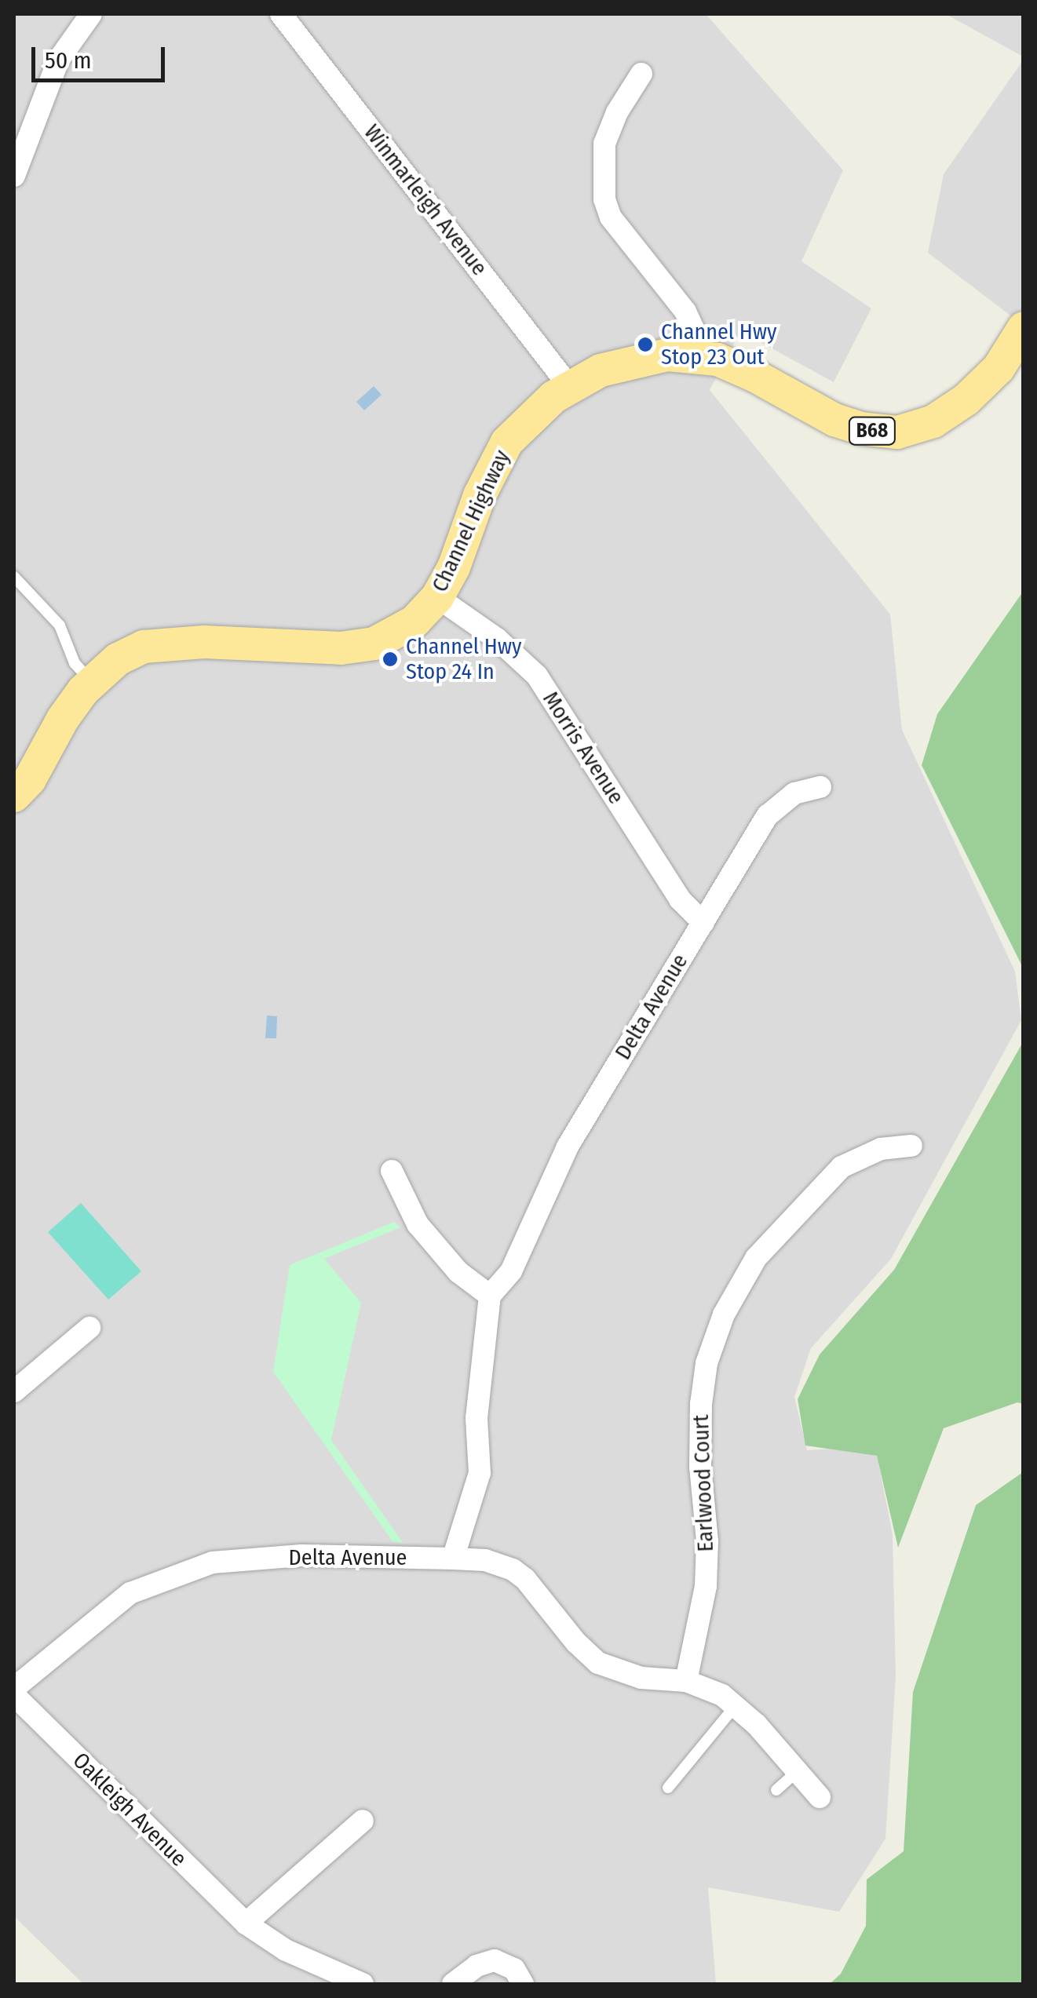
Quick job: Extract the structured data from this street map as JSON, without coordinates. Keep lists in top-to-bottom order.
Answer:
{
  "streets": {
    "main road": ["B68", "Channel Highway"],
    "street": [
      "Winmarleigh Avenue",
      "Morris Avenue",
      "Delta Avenue",
      "Earlwood Court",
      "Oakleigh Avenue"
    ]
  },
  "crossings": [
    ["Winmarleigh Avenue", "Channel Highway"],
    ["Channel Highway", "Morris Avenue"],
    ["Morris Avenue", "Delta Avenue"],
    ["Delta Avenue", "Earlwood Court"]
  ],
  "places": ["Channel Hwy Stop 23 Out", "Channel Hwy Stop 24 In"],
  "scale_bar": "50 m"
}
